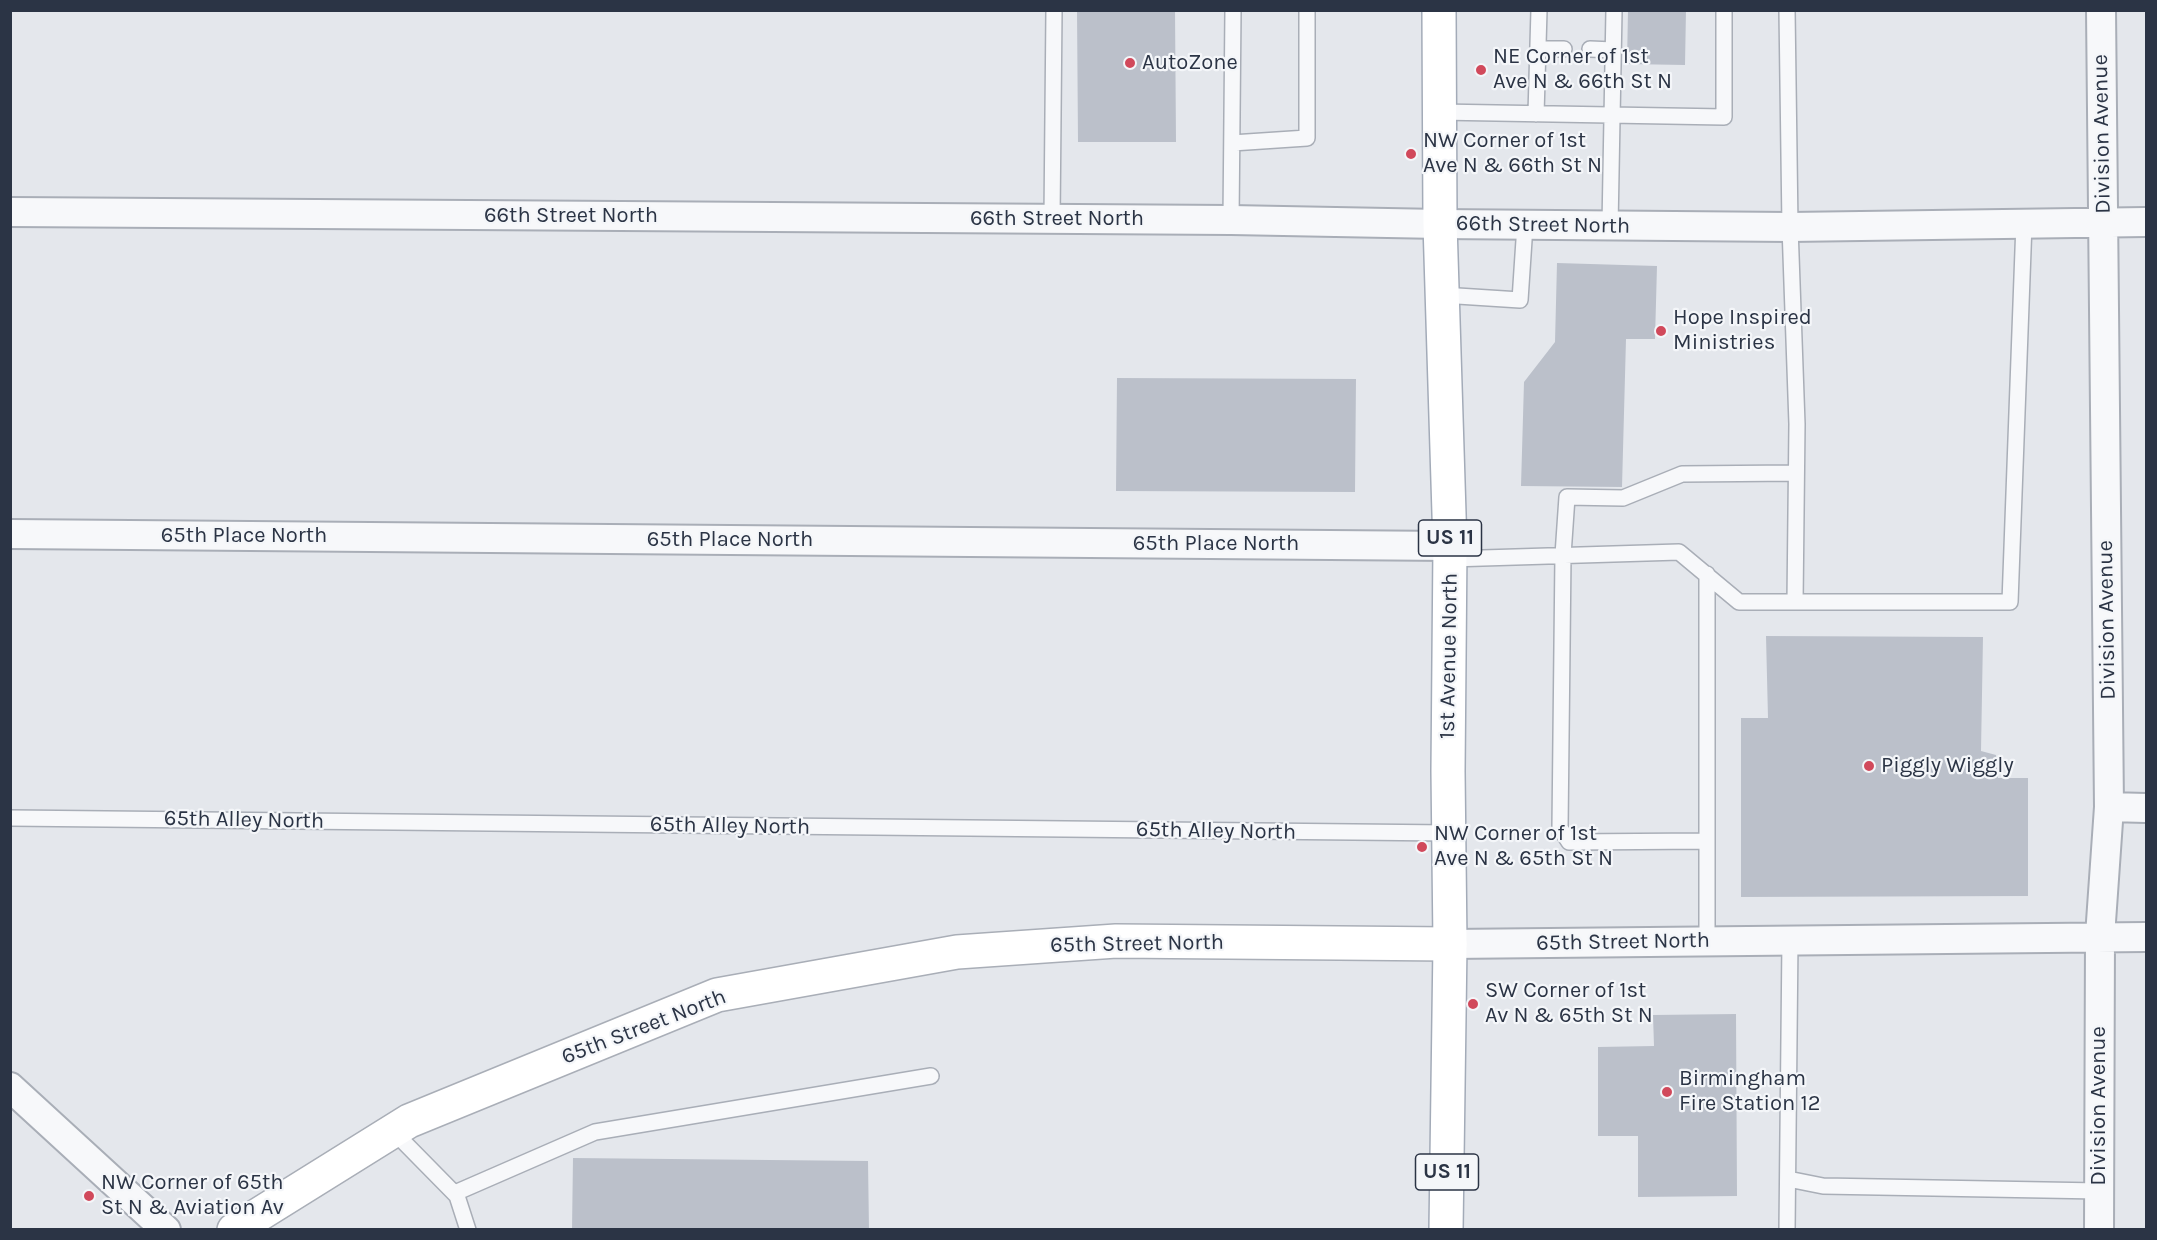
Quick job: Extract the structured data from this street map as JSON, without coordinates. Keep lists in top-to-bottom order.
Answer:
{
  "streets": {
    "street": [
      "Division Avenue",
      "66th Street North",
      "65th Place North",
      "US 11",
      "1st Avenue North",
      "65th Street North"
    ],
    "lane": ["65th Alley North"]
  },
  "crossings": [
    ["Division Avenue", "66th Street North"],
    ["Division Avenue", "65th Street North"],
    ["66th Street North", "1st Avenue North"],
    ["65th Place North", "1st Avenue North"],
    ["1st Avenue North", "65th Alley North"],
    ["1st Avenue North", "65th Street North"]
  ],
  "places": [
    "AutoZone",
    "NE Corner of 1st Ave N & 66th St N",
    "NW Corner of 1st Ave N & 66th St N",
    "Hope Inspired Ministries",
    "Piggly Wiggly",
    "NW Corner of 1st Ave N & 65th St N",
    "SW Corner of 1st Av N & 65th St N",
    "Birmingham Fire Station 12",
    "NW Corner of 65th St N & Aviation Av"
  ]
}
